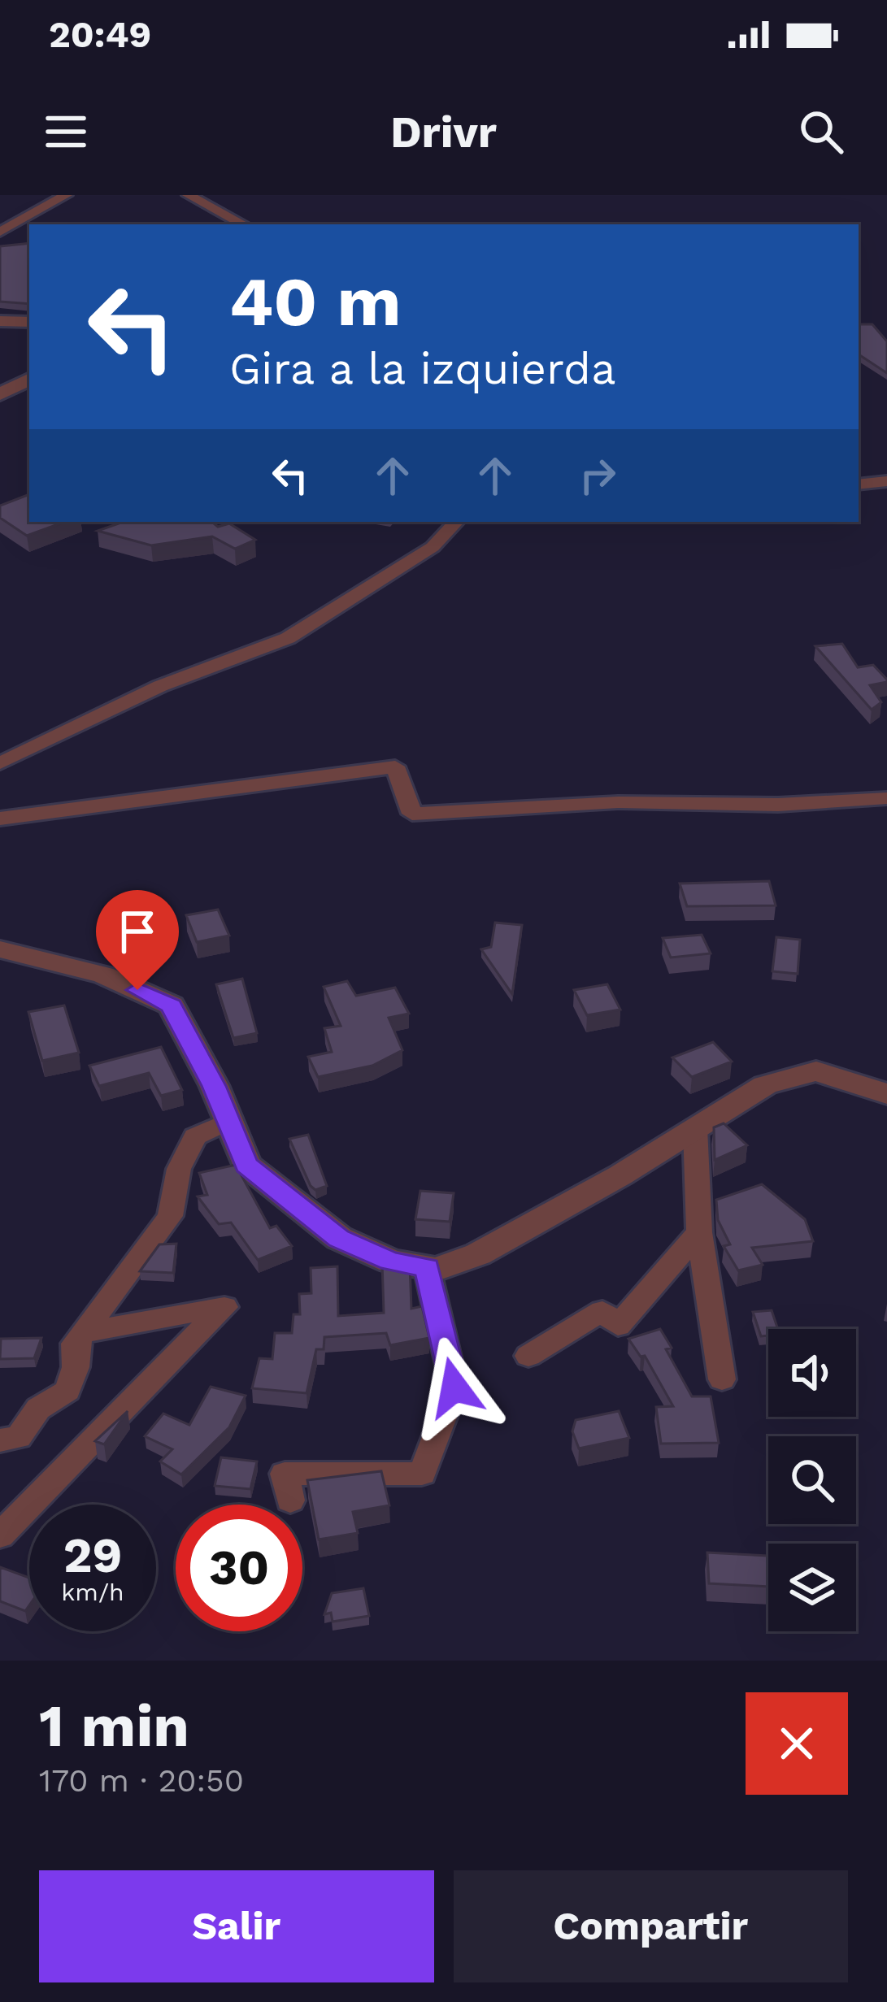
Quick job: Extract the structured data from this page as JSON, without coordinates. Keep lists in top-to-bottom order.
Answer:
{
  "page": {
    "status": "20:49",
    "header": "Drivr",
    "turn": ["40 m", "Gira a la izquierda"],
    "speed": "29 km/h",
    "limit": "30",
    "heading": ["1 min", "170 m · 20:50"],
    "buttons": ["Salir", "Compartir"]
  }
}
